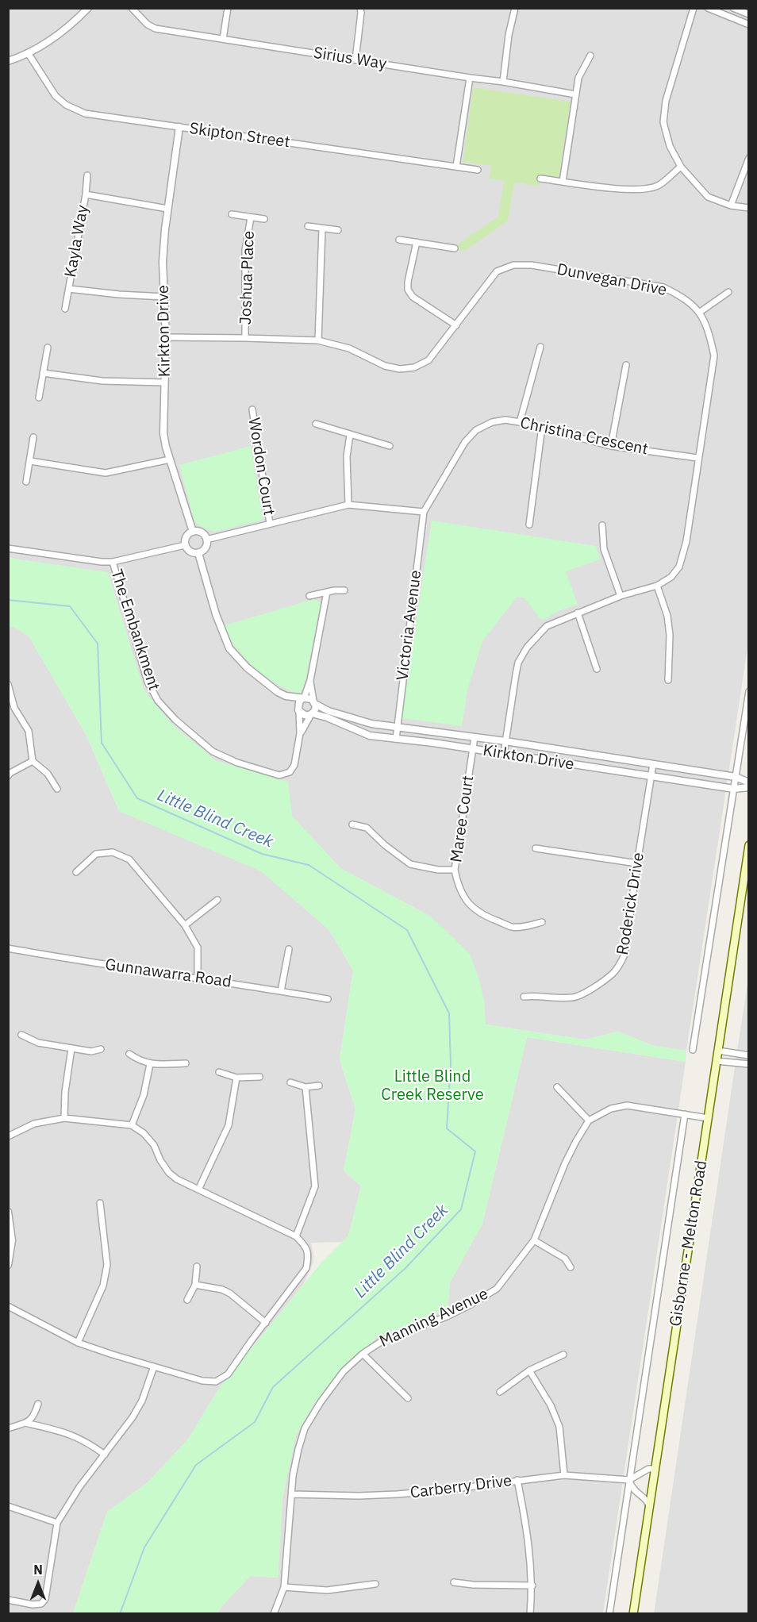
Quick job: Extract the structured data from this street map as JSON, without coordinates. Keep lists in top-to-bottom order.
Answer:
{
  "streets": {
    "main road": ["Gisborne - Melton Road"],
    "street": [
      "Sirius Way",
      "Skipton Street",
      "Kayla Way",
      "Joshua Place",
      "Dunvegan Drive",
      "Kirkton Drive",
      "Christina Crescent",
      "Wordon Court",
      "Victoria Avenue",
      "The Embankment",
      "Maree Court",
      "Roderick Drive",
      "Gunnawarra Road",
      "Manning Avenue",
      "Carberry Drive"
    ]
  },
  "crossings": [
    ["Skipton Street", "Kirkton Drive"],
    ["Kayla Way", "Kirkton Drive"],
    ["Joshua Place", "Dunvegan Drive"],
    ["Dunvegan Drive", "Kirkton Drive"],
    ["Dunvegan Drive", "Christina Crescent"],
    ["Kirkton Drive", "Victoria Avenue"],
    ["Kirkton Drive", "The Embankment"],
    ["Kirkton Drive", "Maree Court"],
    ["Kirkton Drive", "Roderick Drive"],
    ["Christina Crescent", "Victoria Avenue"],
    ["Gisborne - Melton Road", "Manning Avenue"],
    ["Gisborne - Melton Road", "Carberry Drive"],
    ["Manning Avenue", "Carberry Drive"]
  ],
  "water": ["Little Blind Creek"],
  "parks": ["Little Blind Creek Reserve"],
  "north": "top"
}
